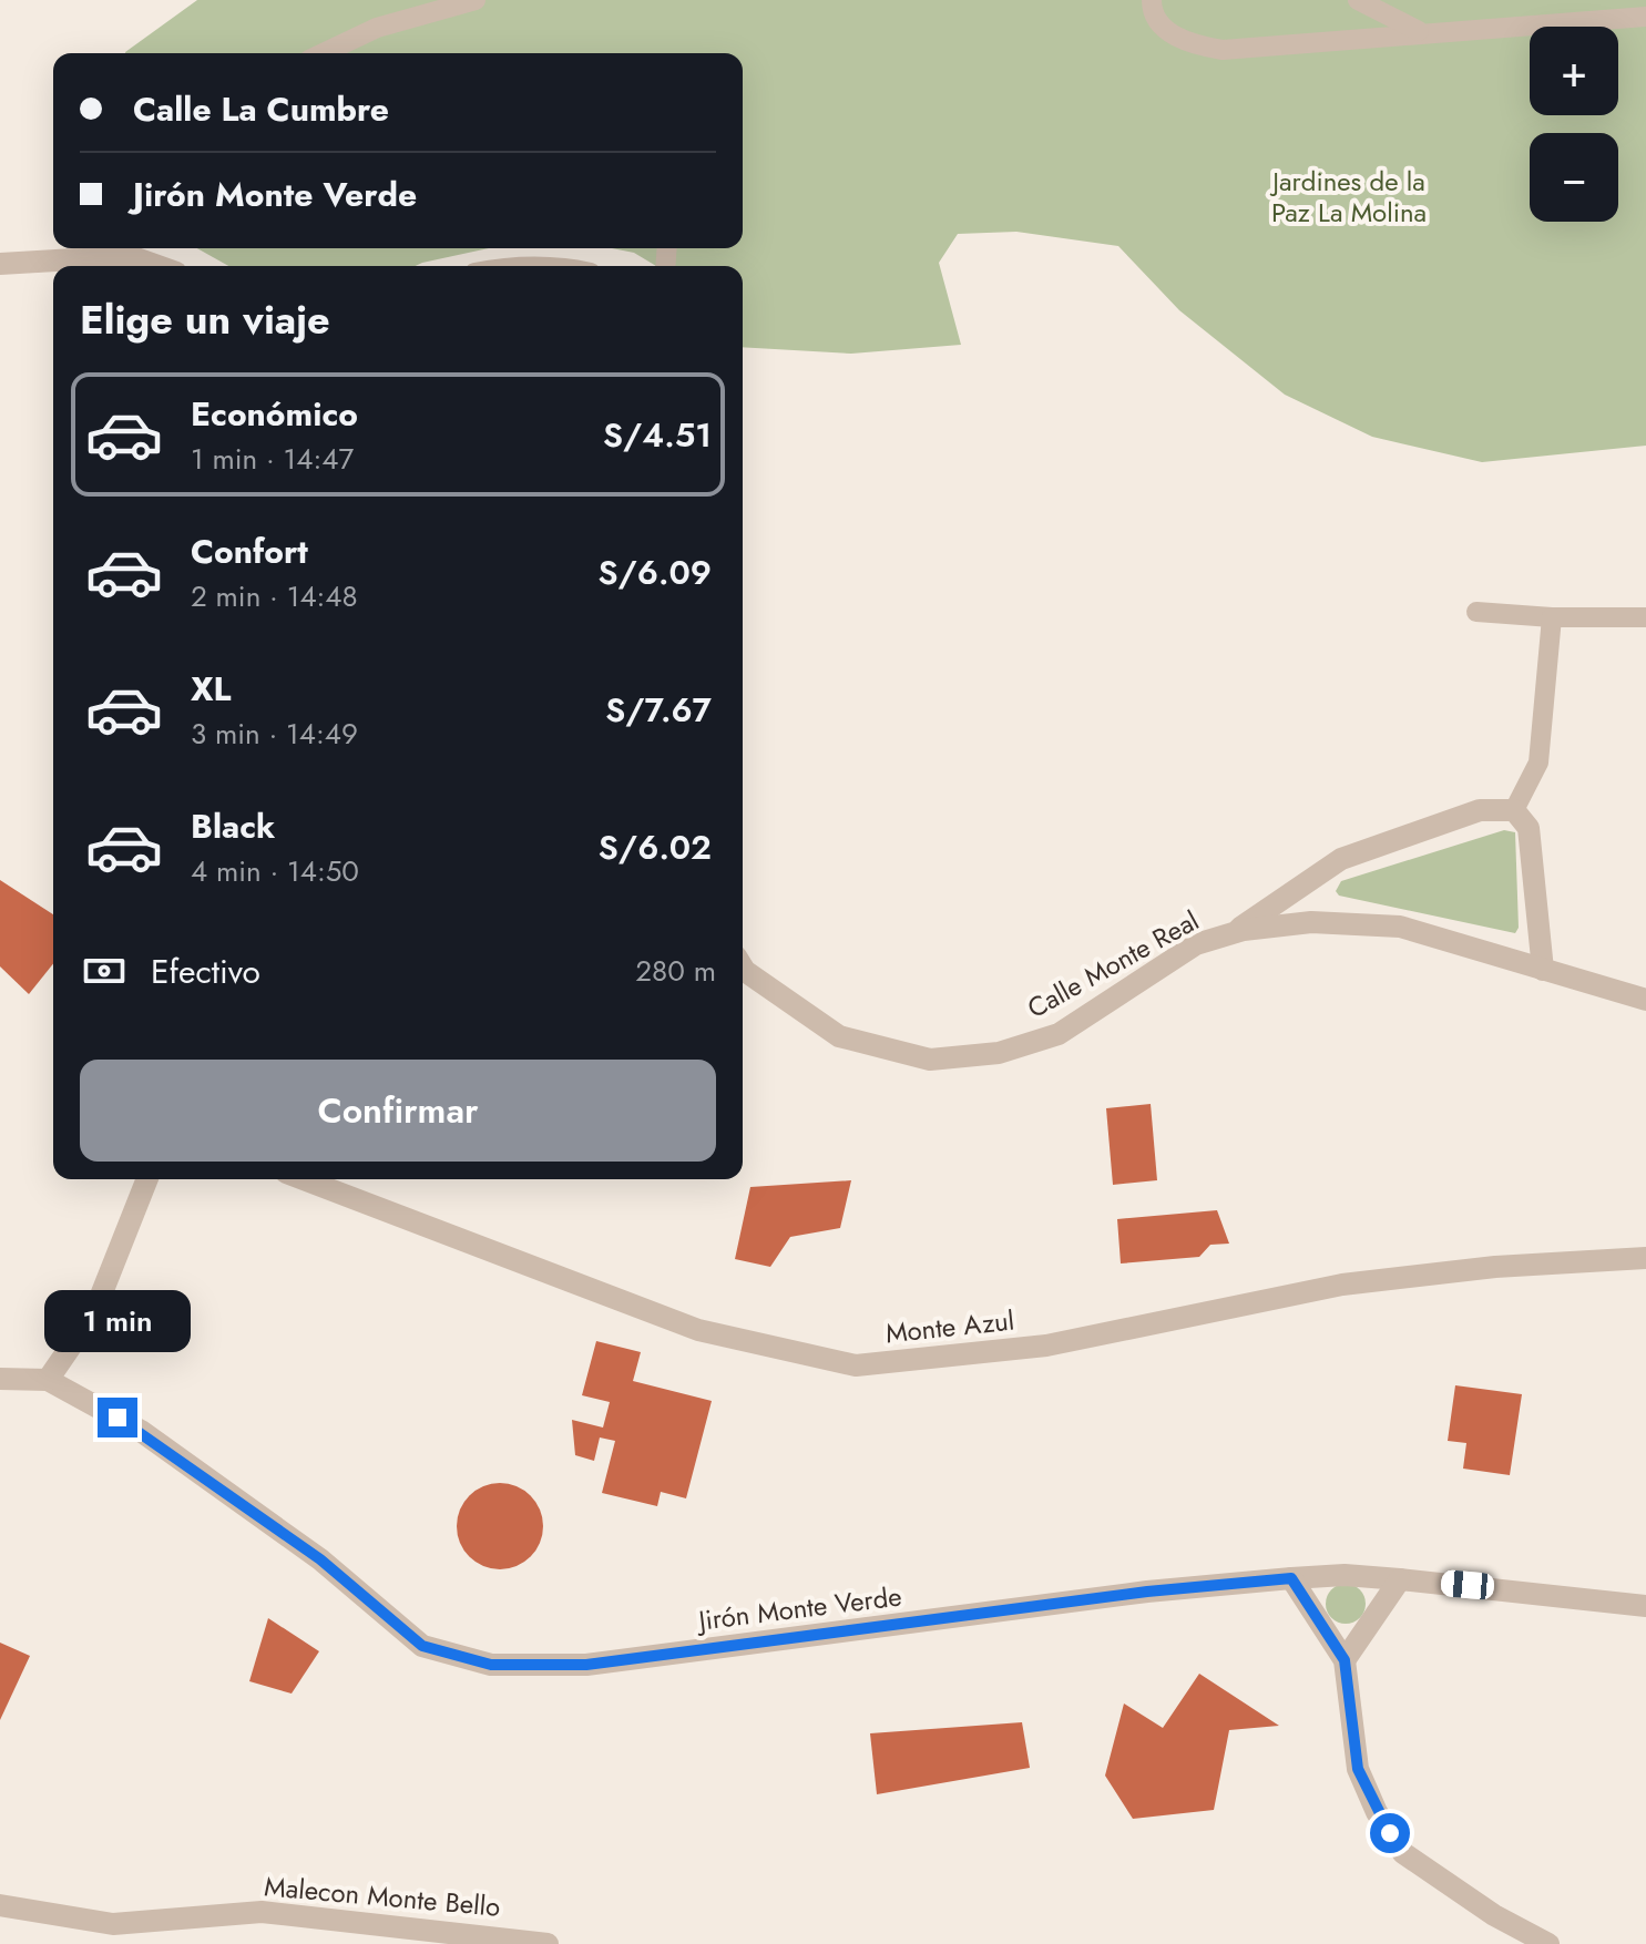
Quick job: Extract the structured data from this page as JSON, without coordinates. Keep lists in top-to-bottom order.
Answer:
{
  "streets": {
    "street": [
      "Calle Monte Real",
      "Monte Azul",
      "Jirón Monte Verde",
      "Malecon Monte Bello"
    ]
  },
  "parks": ["Jardines de la Paz La Molina"],
  "page": {
    "map_buttons": ["+", "−"],
    "banner": ["Calle La Cumbre", "Jirón Monte Verde"],
    "heading": "Elige un viaje",
    "list": [
      {
        "name": "Económico",
        "note": "1 min · 14:47",
        "value": "S/4.51"
      },
      {
        "name": "Confort",
        "note": "2 min · 14:48",
        "value": "S/6.09"
      },
      {
        "name": "XL",
        "note": "3 min · 14:49",
        "value": "S/7.67"
      },
      {
        "name": "Black",
        "note": "4 min · 14:50",
        "value": "S/6.02"
      }
    ],
    "pay": ["Efectivo", "280 m"],
    "buttons": "Confirmar",
    "bubble": "1 min"
  }
}
